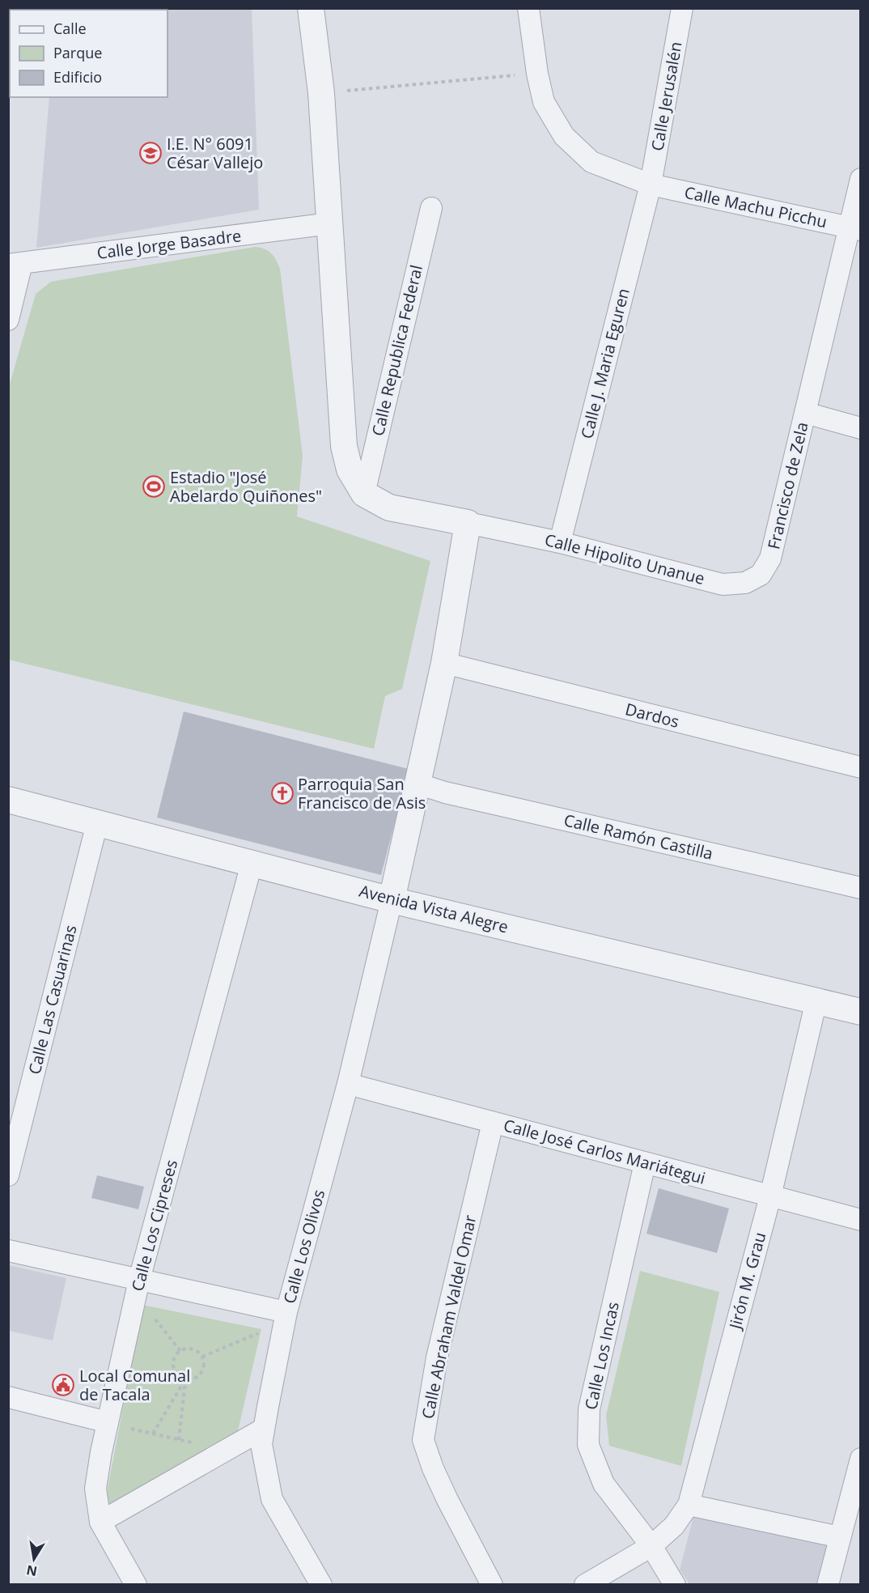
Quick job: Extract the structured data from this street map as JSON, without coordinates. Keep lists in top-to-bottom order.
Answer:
{
  "streets": {
    "street": [
      "Calle Jerusalén",
      "Calle Machu Picchu",
      "Calle Jorge Basadre",
      "Calle Republica Federal",
      "Calle J. Maria Eguren",
      "Francisco de Zela",
      "Calle Hipolito Unanue",
      "Dardos",
      "Calle Ramón Castilla",
      "Avenida Vista Alegre",
      "Calle Las Casuarinas",
      "Calle José Carlos Mariátegui",
      "Calle Los Cipreses",
      "Calle Los Olivos",
      "Jirón M. Grau",
      "Calle Abraham Valdel Omar",
      "Calle Los Incas"
    ]
  },
  "crossings": [
    ["Calle Jerusalén", "Calle Machu Picchu"],
    ["Calle Jerusalén", "Calle J. Maria Eguren"],
    ["Calle Machu Picchu", "Calle J. Maria Eguren"],
    ["Calle Machu Picchu", "Francisco de Zela"],
    ["Calle J. Maria Eguren", "Calle Hipolito Unanue"],
    ["Francisco de Zela", "Calle Hipolito Unanue"],
    ["Avenida Vista Alegre", "Calle Las Casuarinas"],
    ["Avenida Vista Alegre", "Calle Los Cipreses"],
    ["Avenida Vista Alegre", "Calle Los Olivos"],
    ["Avenida Vista Alegre", "Jirón M. Grau"],
    ["Calle José Carlos Mariátegui", "Calle Los Olivos"],
    ["Calle José Carlos Mariátegui", "Jirón M. Grau"],
    ["Calle José Carlos Mariátegui", "Calle Abraham Valdel Omar"],
    ["Calle José Carlos Mariátegui", "Calle Los Incas"],
    ["Jirón M. Grau", "Calle Los Incas"]
  ],
  "places": {
    "school or university": ["I.E. N° 6091 César Vallejo"],
    "sports": ["Estadio \"José Abelardo Quiñones\""],
    "church": ["Parroquia San Francisco de Asis"],
    "public building": ["Local Comunal de Tacala"]
  },
  "legend": ["Calle", "Parque", "Edificio"],
  "north": "bottom"
}
